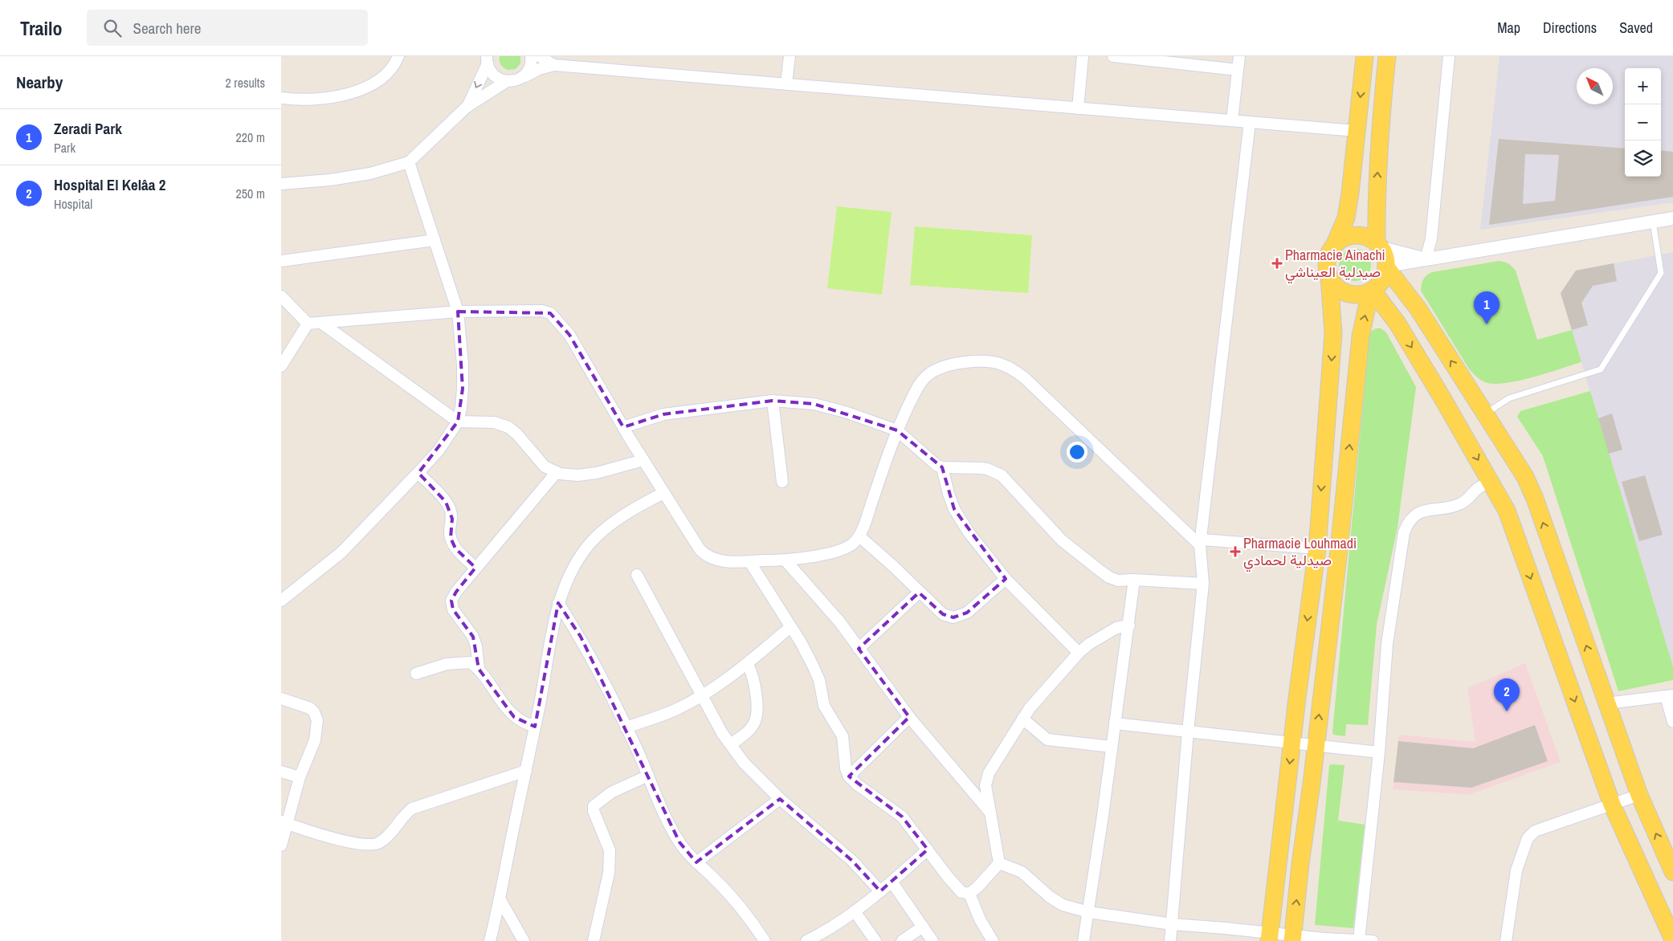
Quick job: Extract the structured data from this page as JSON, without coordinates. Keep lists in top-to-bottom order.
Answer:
{
  "places": {
    "health": ["Pharmacie Ainachi صيدلية العيناشي", "Pharmacie Louhmadi صيدلية لحمادي"]
  },
  "north": "top left",
  "page": {
    "header": "Trailo",
    "search": "Search here",
    "nav": ["Map", "Directions", "Saved"],
    "heading": ["Nearby", "2 results"],
    "map_buttons": ["+", "−"],
    "list": [
      {
        "mark": "1",
        "name": "Zeradi Park",
        "note": "Park",
        "value": "220 m"
      },
      {
        "mark": "2",
        "name": "Hospital El Kelâa 2",
        "note": "Hospital",
        "value": "250 m"
      }
    ],
    "pins": ["1", "2"]
  }
}
